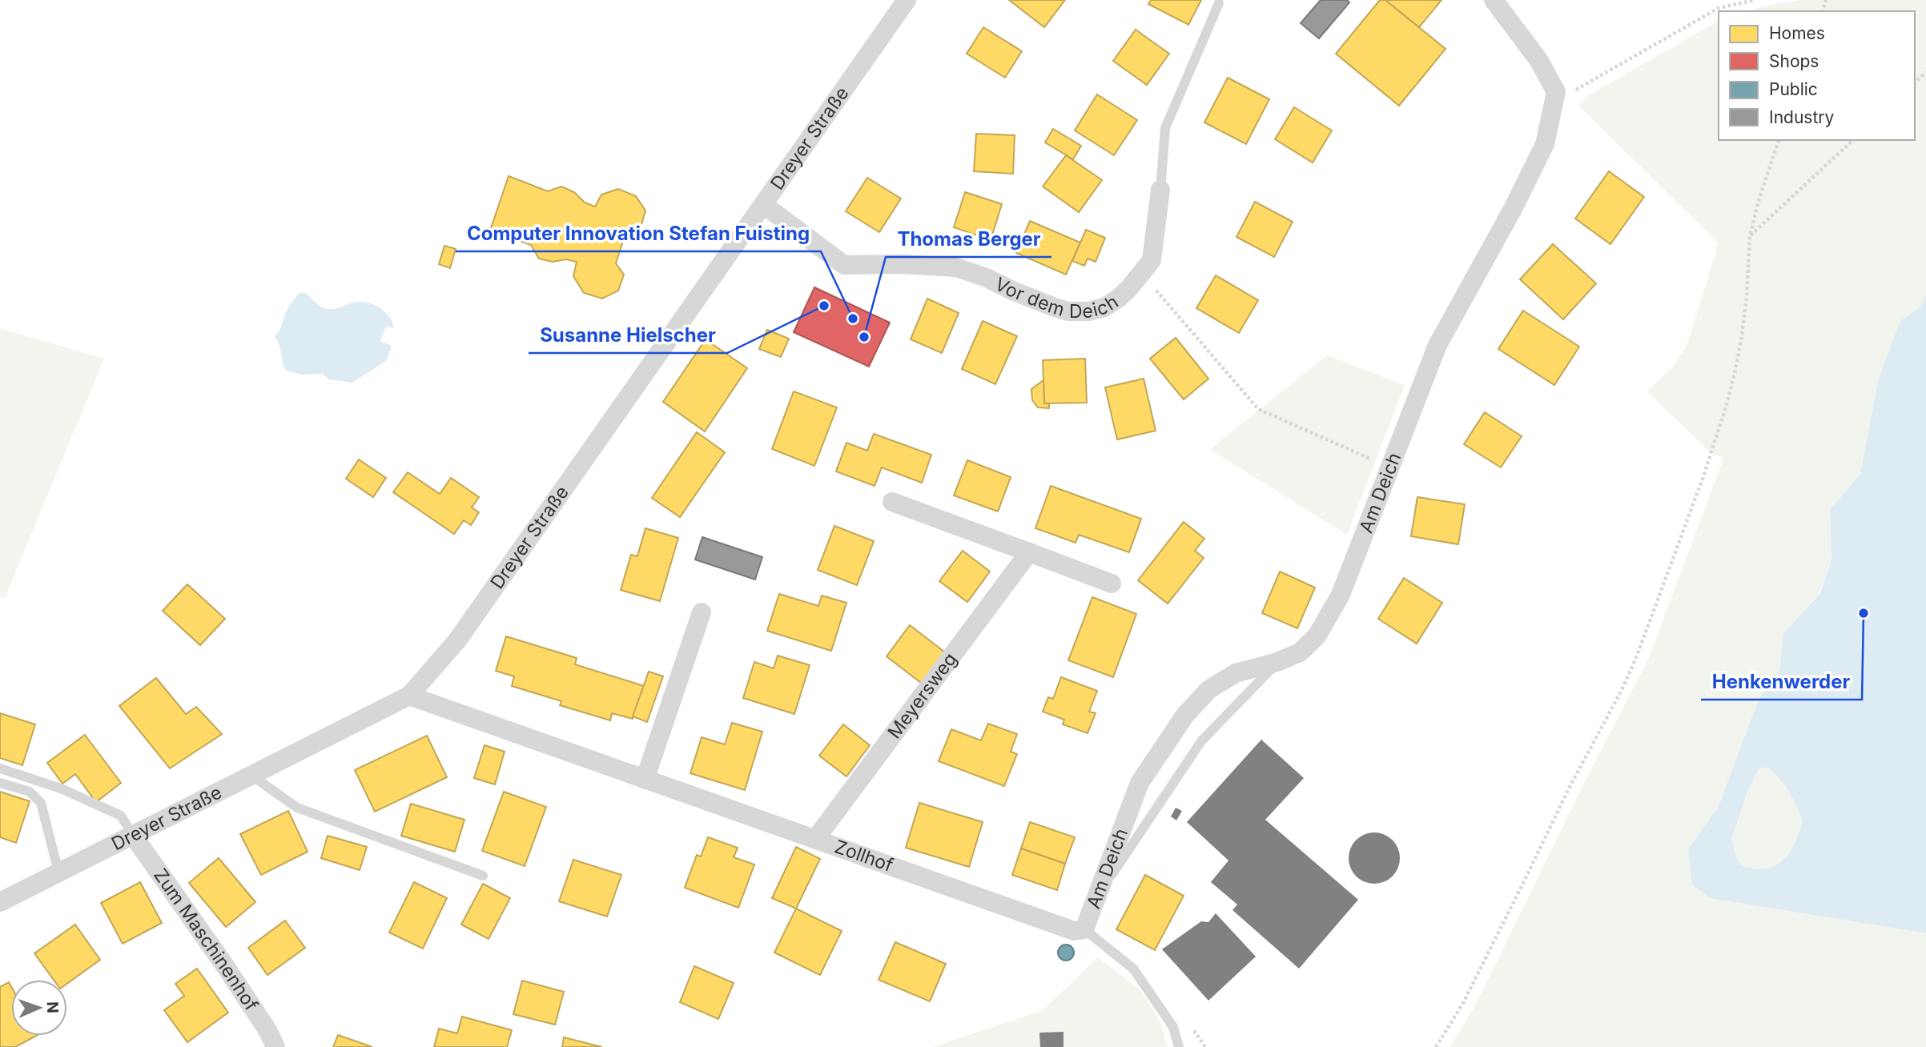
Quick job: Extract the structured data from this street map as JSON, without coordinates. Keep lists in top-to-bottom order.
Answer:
{
  "streets": {
    "street": [
      "Dreyer Straße",
      "Vor dem Deich",
      "Am Deich",
      "Meyersweg",
      "Zollhof",
      "Zum Maschinenhof"
    ]
  },
  "crossings": [
    ["Dreyer Straße", "Vor dem Deich"],
    ["Dreyer Straße", "Zollhof"],
    ["Dreyer Straße", "Zum Maschinenhof"],
    ["Am Deich", "Zollhof"],
    ["Meyersweg", "Zollhof"]
  ],
  "places": [
    "Susanne Hielscher",
    "Computer Innovation Stefan Fuisting",
    "Thomas Berger",
    "Henkenwerder"
  ],
  "legend": [
    "Homes",
    "Shops",
    "Public",
    "Industry"
  ],
  "north": "right"
}
